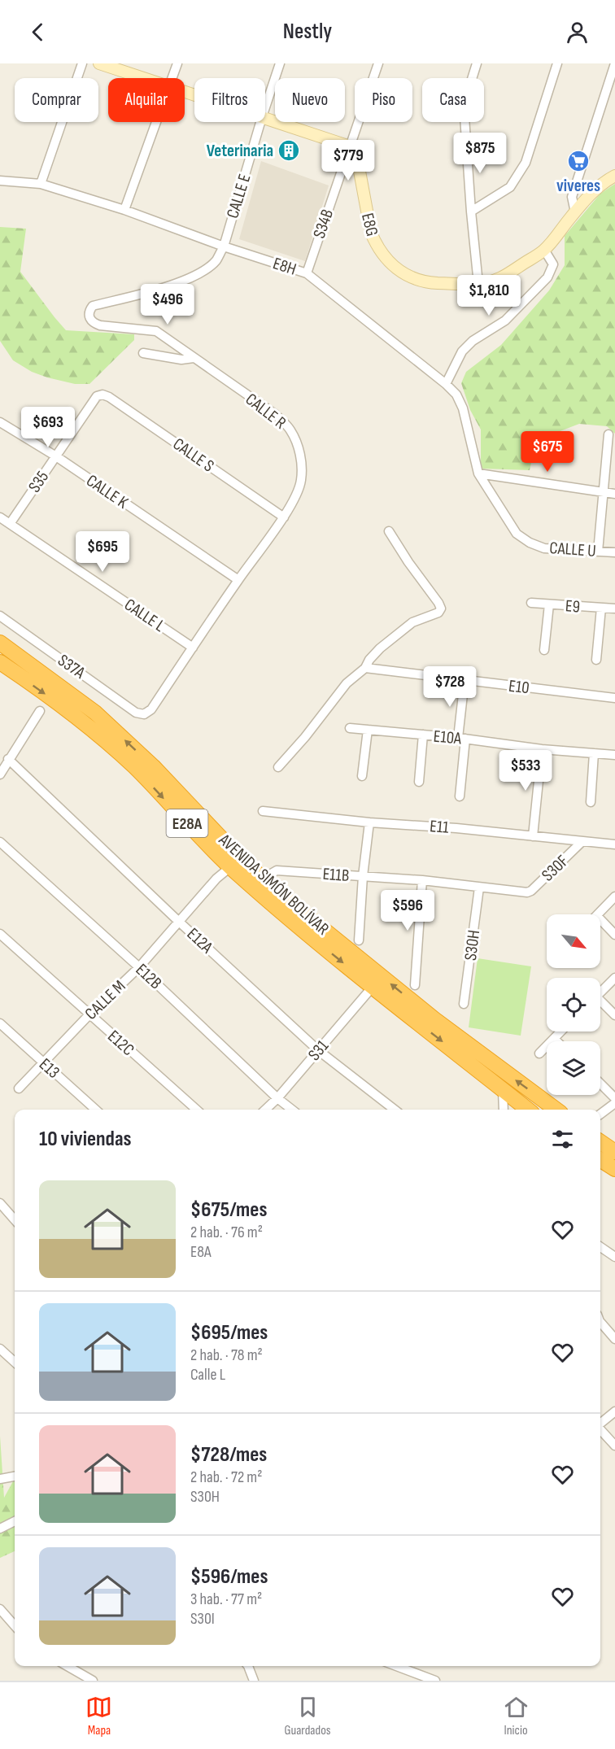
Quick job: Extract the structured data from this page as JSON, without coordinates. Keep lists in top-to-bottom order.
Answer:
{
  "streets": {
    "highway": ["E28A", "AVENIDA SIMÓN BOLÍVAR"],
    "street": [
      "CALLE E",
      "S34B",
      "E8G",
      "E8H",
      "CALLE R",
      "CALLE S",
      "S35",
      "CALLE K",
      "CALLE U",
      "E9",
      "CALLE L",
      "S37A",
      "E10",
      "E10A",
      "E11",
      "S30F",
      "E11B",
      "E12A",
      "S30H",
      "E12B",
      "CALLE M",
      "E12C",
      "S31",
      "E13"
    ]
  },
  "crossings": [
    ["CALLE E", "E8H"],
    ["CALLE E", "CALLE R"],
    ["S34B", "E8G"],
    ["S34B", "E8H"],
    ["E8H", "CALLE R"],
    ["E8H", "CALLE U"],
    ["CALLE R", "CALLE S"],
    ["CALLE R", "CALLE K"],
    ["CALLE R", "CALLE L"],
    ["CALLE R", "S37A"],
    ["CALLE S", "S35"],
    ["S35", "CALLE K"],
    ["S35", "CALLE L"],
    ["E11", "S30F"],
    ["S30F", "E11B"],
    ["E11B", "AVENIDA SIMÓN BOLÍVAR"],
    ["E11B", "S30H"],
    ["AVENIDA SIMÓN BOLÍVAR", "CALLE M"],
    ["AVENIDA SIMÓN BOLÍVAR", "S31"],
    ["E12A", "CALLE M"],
    ["E12A", "S31"],
    ["E12B", "CALLE M"],
    ["E12B", "S31"],
    ["CALLE M", "E12C"],
    ["CALLE M", "E13"]
  ],
  "places": {
    "building": ["Veterinaria"],
    "supermarket": ["viveres"]
  },
  "north": "bottom right",
  "page": {
    "header": "Nestly",
    "chip": [
      "Comprar",
      "Alquilar",
      "Filtros",
      "Nuevo",
      "Piso",
      "Casa"
    ],
    "price": [
      "$875",
      "$779",
      "$1,810",
      "$496",
      "$693",
      "$675",
      "$695",
      "$728",
      "$533",
      "$596"
    ],
    "heading": "10 viviendas",
    "list": [
      {
        "name": "$675/mes",
        "note": "2 hab. · 76 m² · E8A"
      },
      {
        "name": "$695/mes",
        "note": "2 hab. · 78 m² · Calle L"
      },
      {
        "name": "$728/mes",
        "note": "2 hab. · 72 m² · S30H"
      },
      {
        "name": "$596/mes",
        "note": "3 hab. · 77 m² · S30I"
      }
    ],
    "tabs": ["Mapa", "Guardados", "Inicio"]
  }
}
